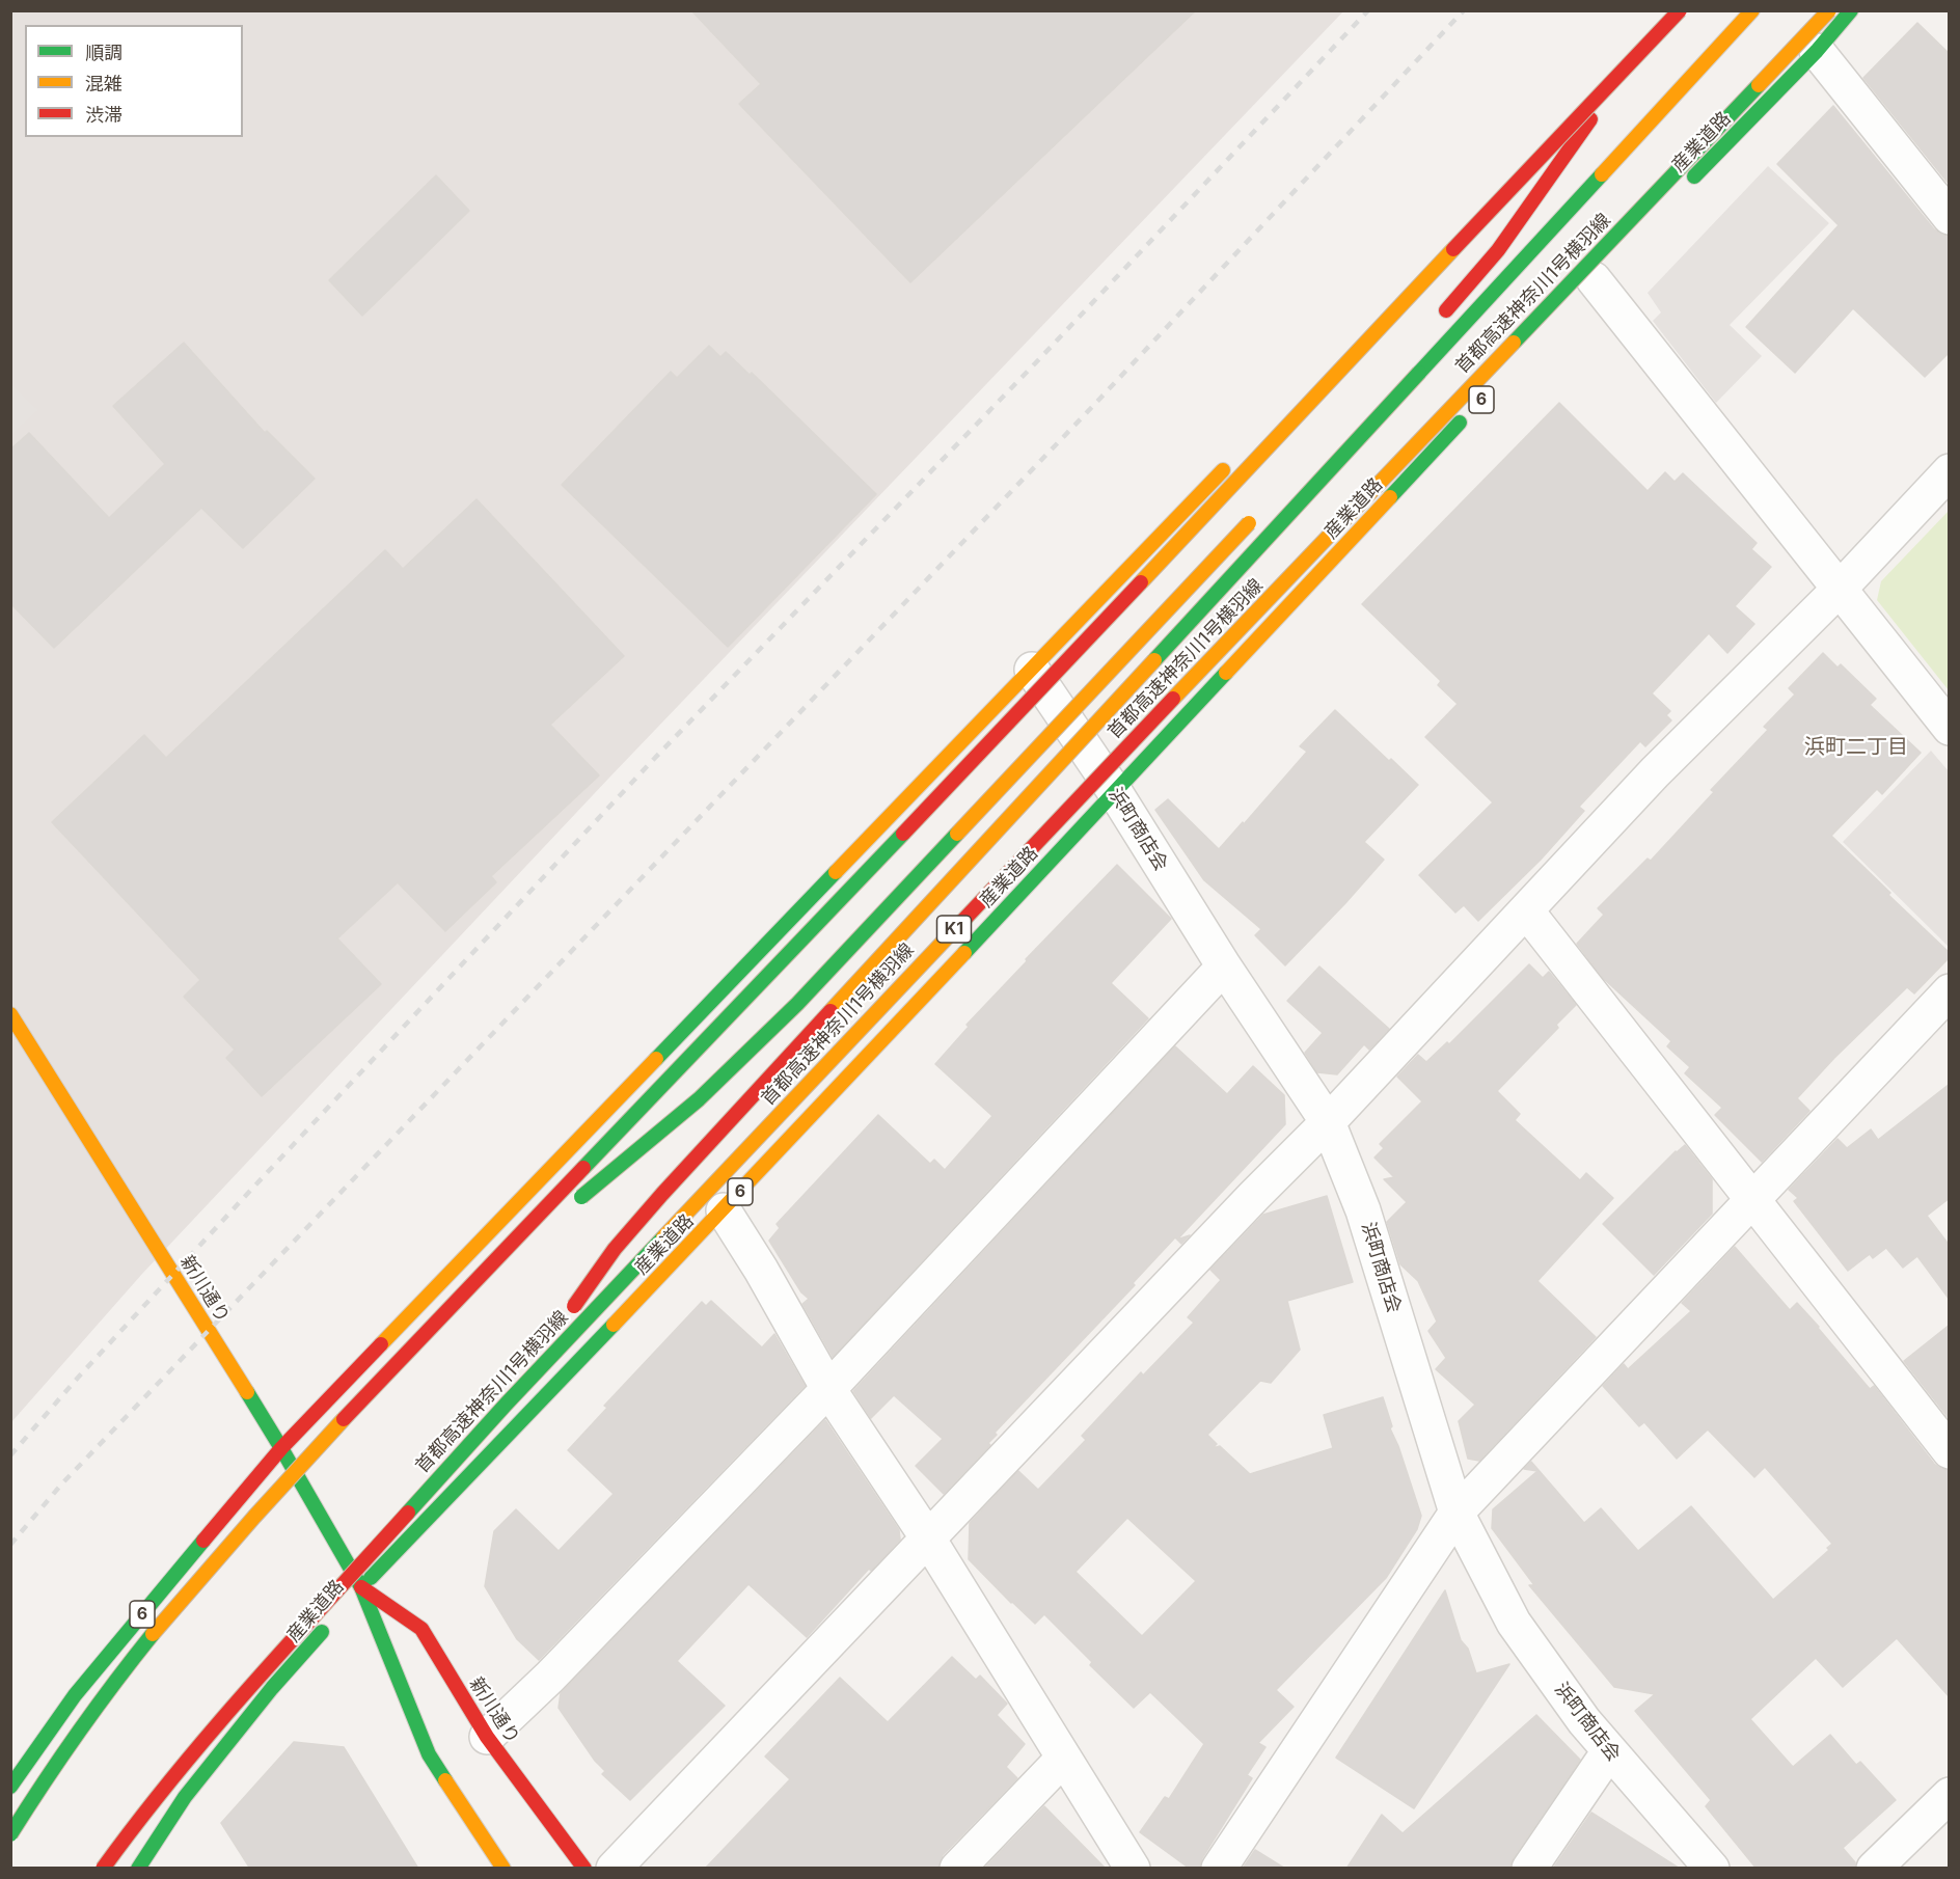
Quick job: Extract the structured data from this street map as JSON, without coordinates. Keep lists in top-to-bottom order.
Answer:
{
  "streets": {
    "main road": [
      "産業道路",
      "首都高速神奈川1号横羽線",
      "6",
      "K1",
      "新川通り"
    ],
    "street": ["浜町商店会"]
  },
  "crossings": [
    ["産業道路", "浜町商店会"],
    ["産業道路", "新川通り"],
    ["6", "浜町商店会"],
    ["6", "新川通り"]
  ],
  "districts": ["浜町二丁目"],
  "legend": ["順調", "混雑", "渋滞"]
}
